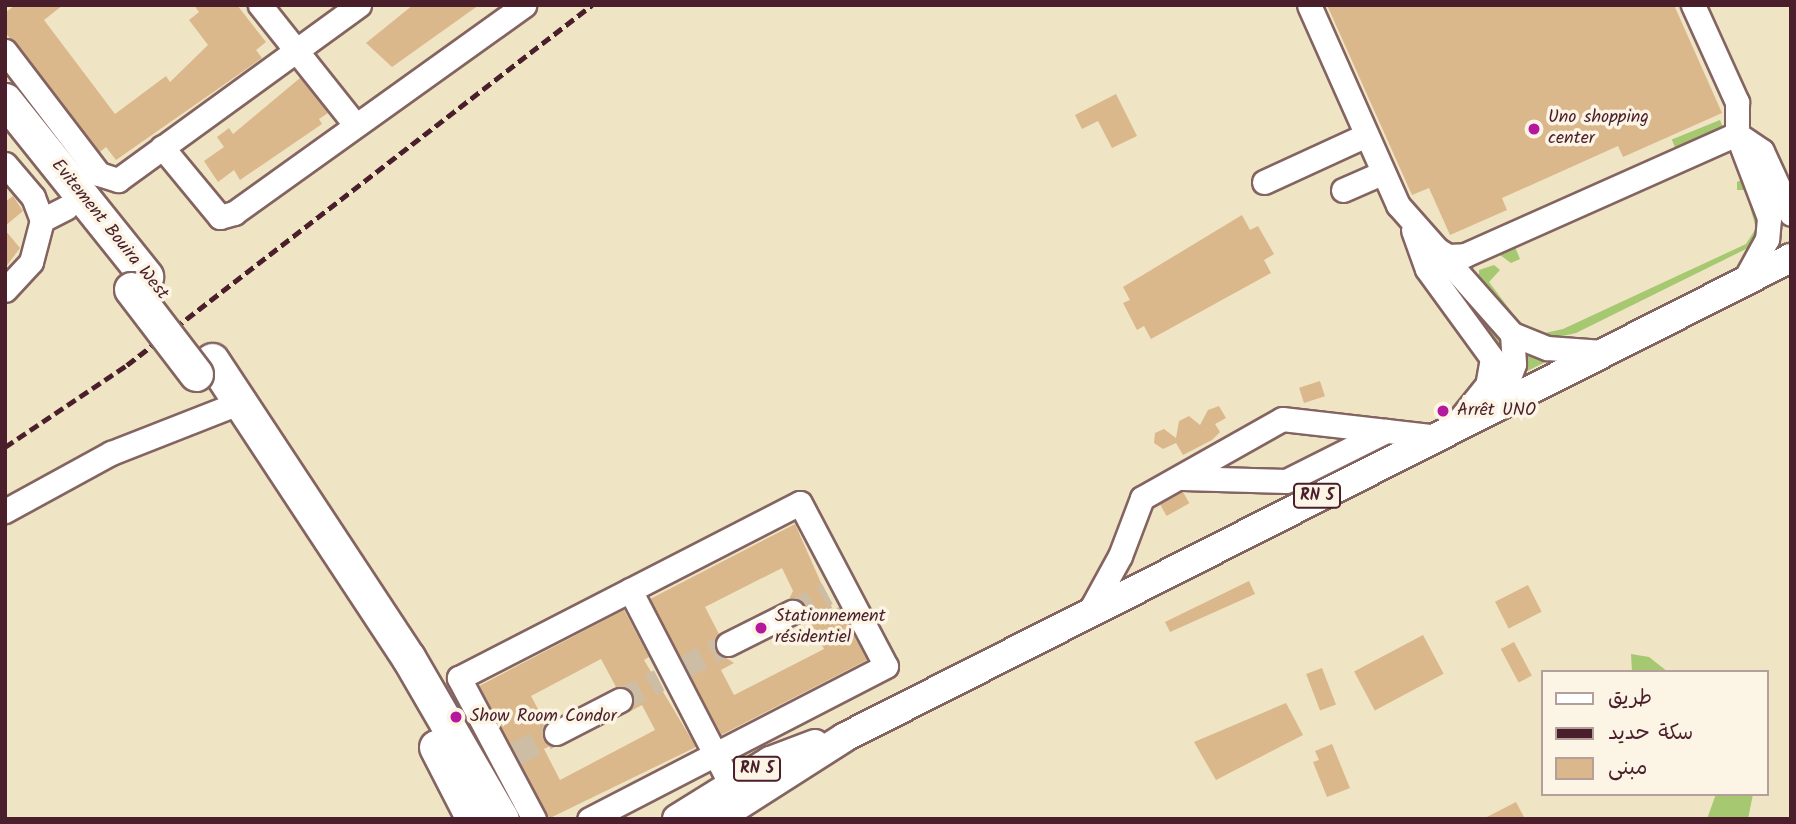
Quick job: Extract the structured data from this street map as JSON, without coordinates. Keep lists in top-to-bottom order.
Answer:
{
  "streets": {
    "highway": ["Evitement Bouira West"],
    "main road": ["RN 5"]
  },
  "places": [
    "Uno shopping center",
    "Arrêt UNO",
    "Stationnement résidentiel",
    "Show Room Condor"
  ],
  "legend": ["طريق", "سكة حديد", "مبنى"]
}
